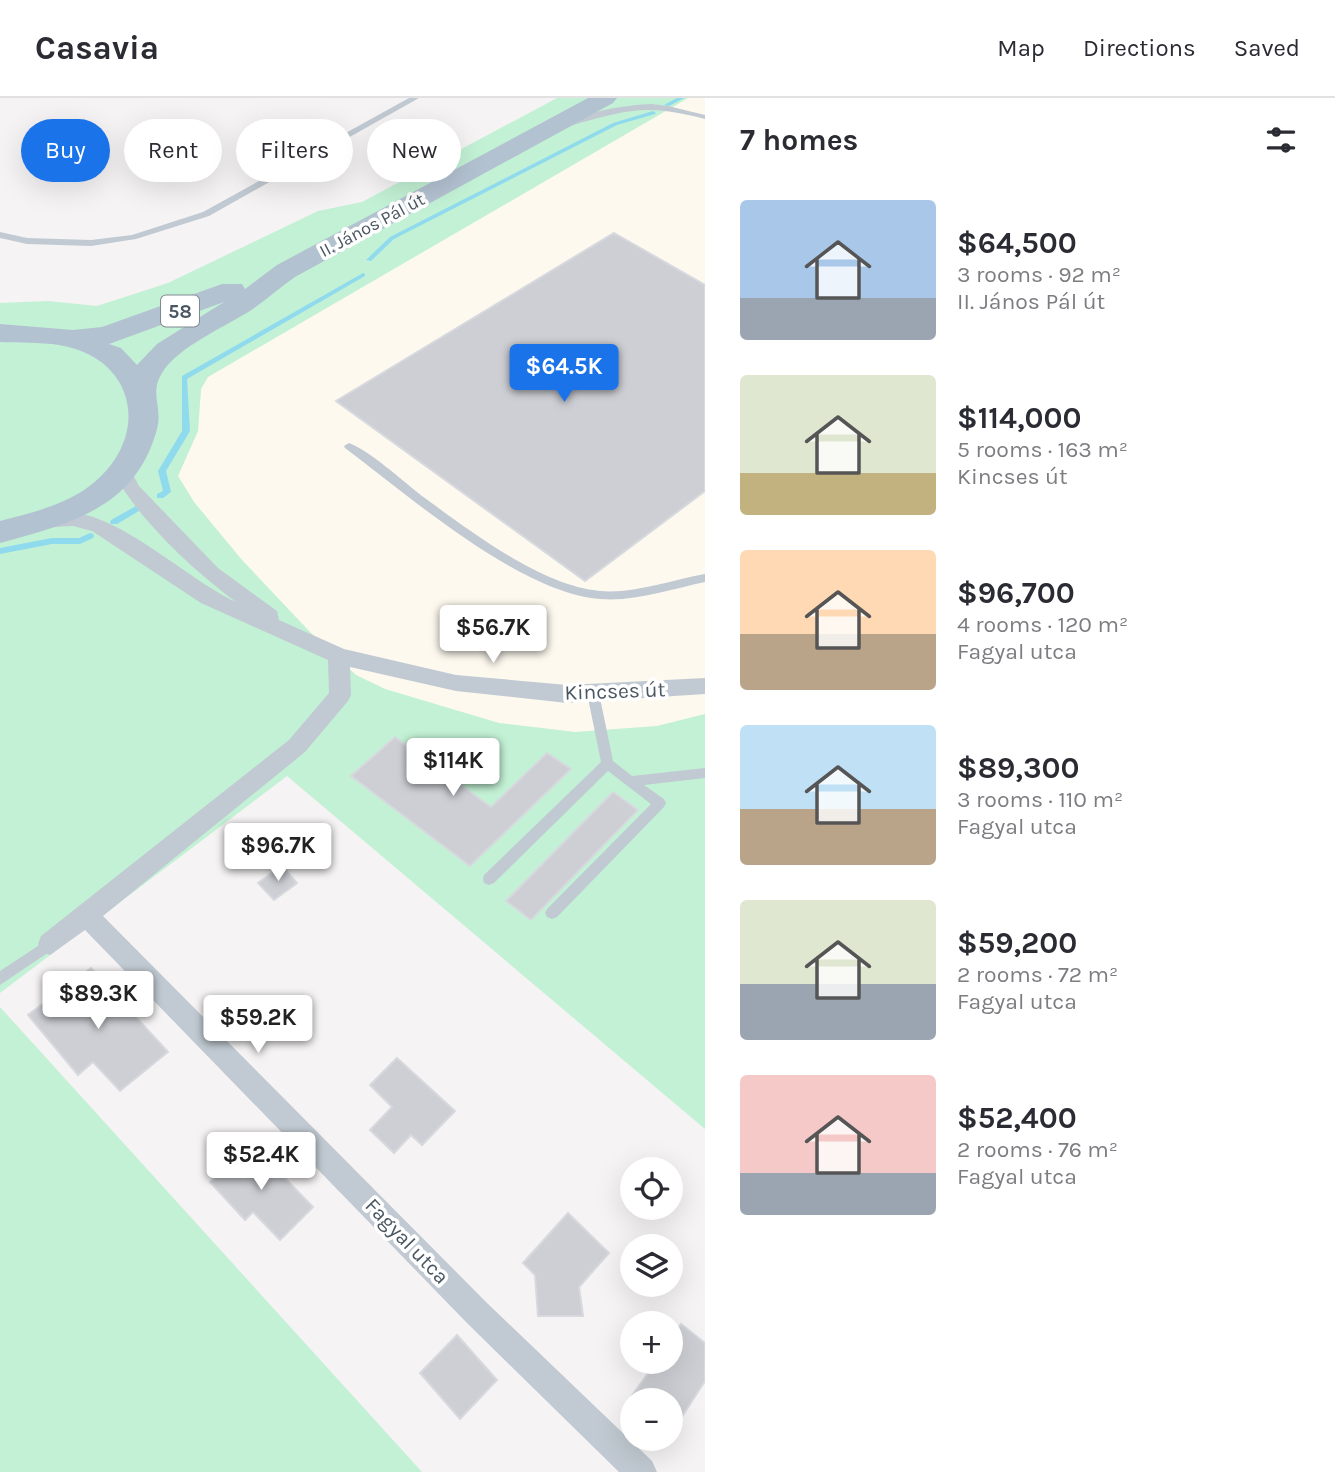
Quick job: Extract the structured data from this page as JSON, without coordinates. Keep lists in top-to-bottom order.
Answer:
{
  "streets": {
    "main road": ["II. János Pál út", "58"],
    "street": ["Kincses út", "Fagyal utca"]
  },
  "crossings": [
    ["II. János Pál út", "58"]
  ],
  "page": {
    "header": "Casavia",
    "nav": ["Map", "Directions", "Saved"],
    "heading": "7 homes",
    "chip": [
      "Buy",
      "Rent",
      "Filters",
      "New"
    ],
    "list": [
      {
        "name": "$64,500",
        "note": "3 rooms · 92 m² · II. János Pál út"
      },
      {
        "name": "$114,000",
        "note": "5 rooms · 163 m² · Kincses út"
      },
      {
        "name": "$96,700",
        "note": "4 rooms · 120 m² · Fagyal utca"
      },
      {
        "name": "$89,300",
        "note": "3 rooms · 110 m² · Fagyal utca"
      },
      {
        "name": "$59,200",
        "note": "2 rooms · 72 m² · Fagyal utca"
      },
      {
        "name": "$52,400",
        "note": "2 rooms · 76 m² · Fagyal utca"
      }
    ],
    "price": [
      "$64.5K",
      "$56.7K",
      "$114K",
      "$96.7K",
      "$89.3K",
      "$59.2K",
      "$52.4K"
    ],
    "map_buttons": ["+", "−"]
  }
}
